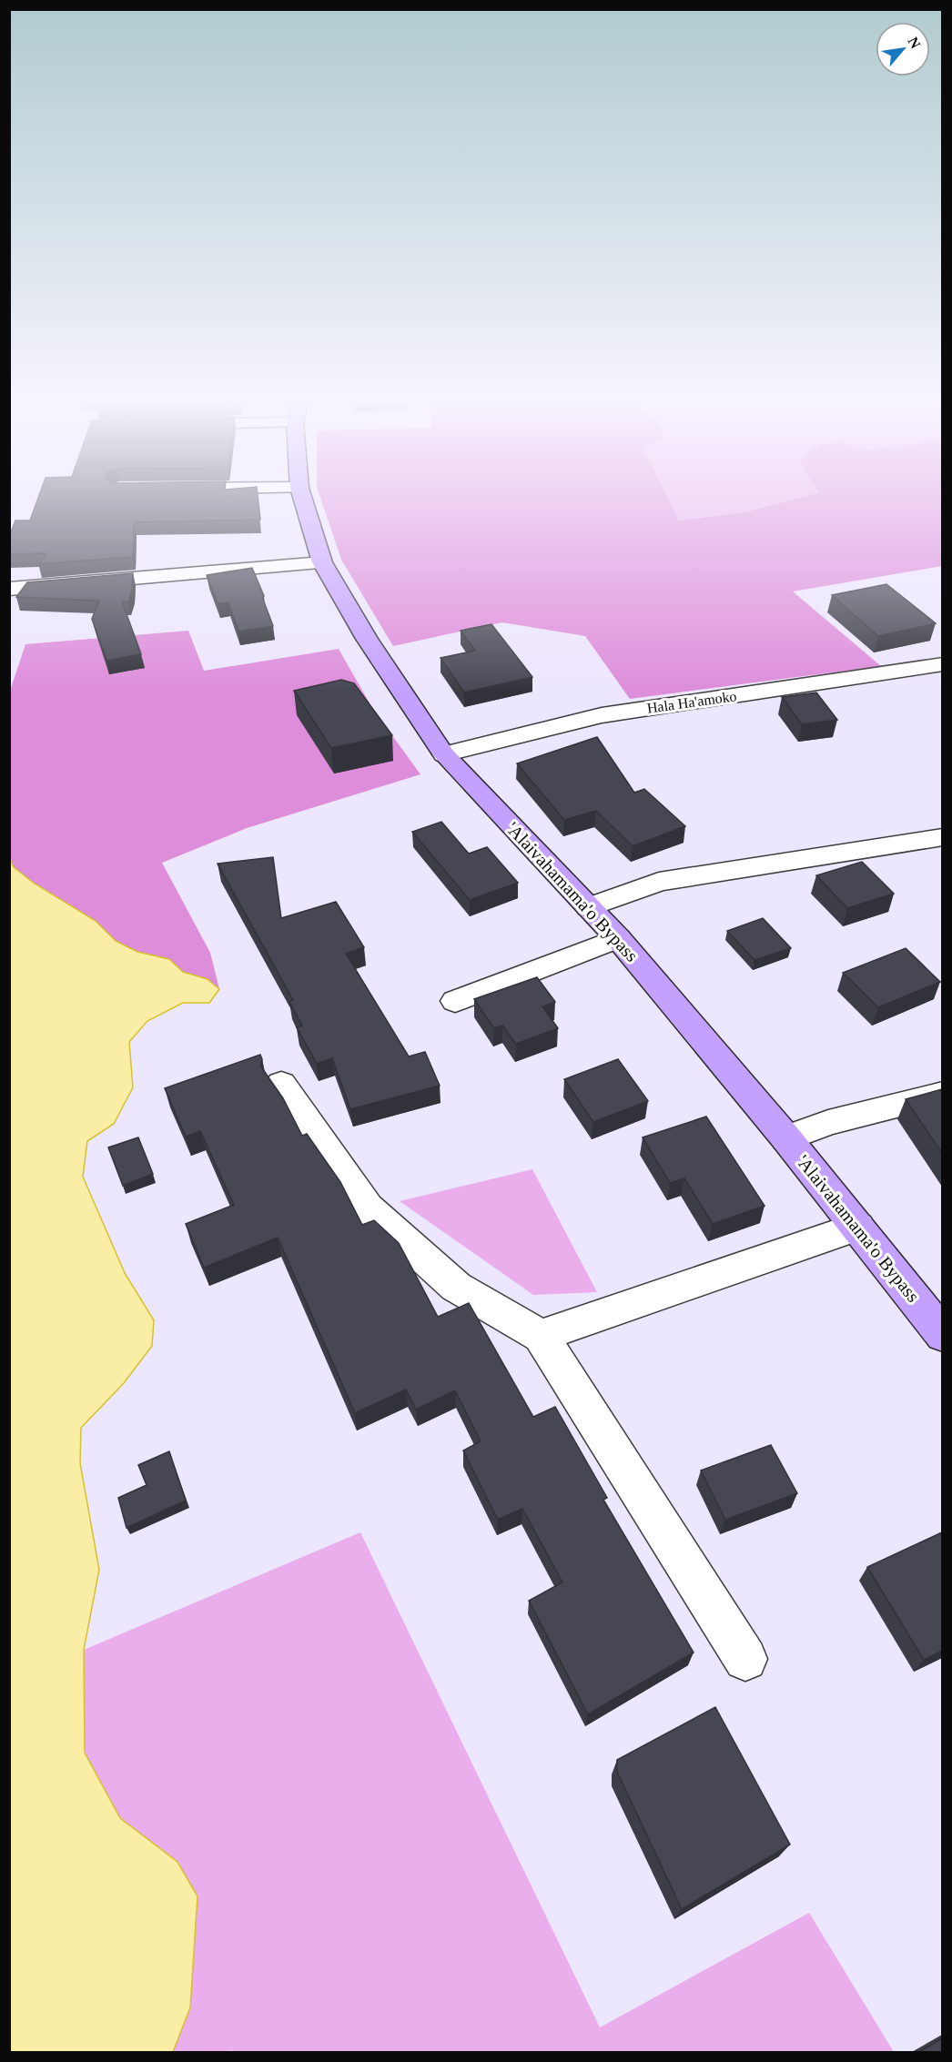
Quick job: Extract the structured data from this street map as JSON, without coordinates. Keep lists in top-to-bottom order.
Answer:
{
  "streets": {
    "main road": ["'Alaivahamama'o Bypass"],
    "street": ["Hala Ha'amoko"]
  },
  "crossings": [
    ["Hala Ha'amoko", "'Alaivahamama'o Bypass"]
  ],
  "north": "top right"
}
